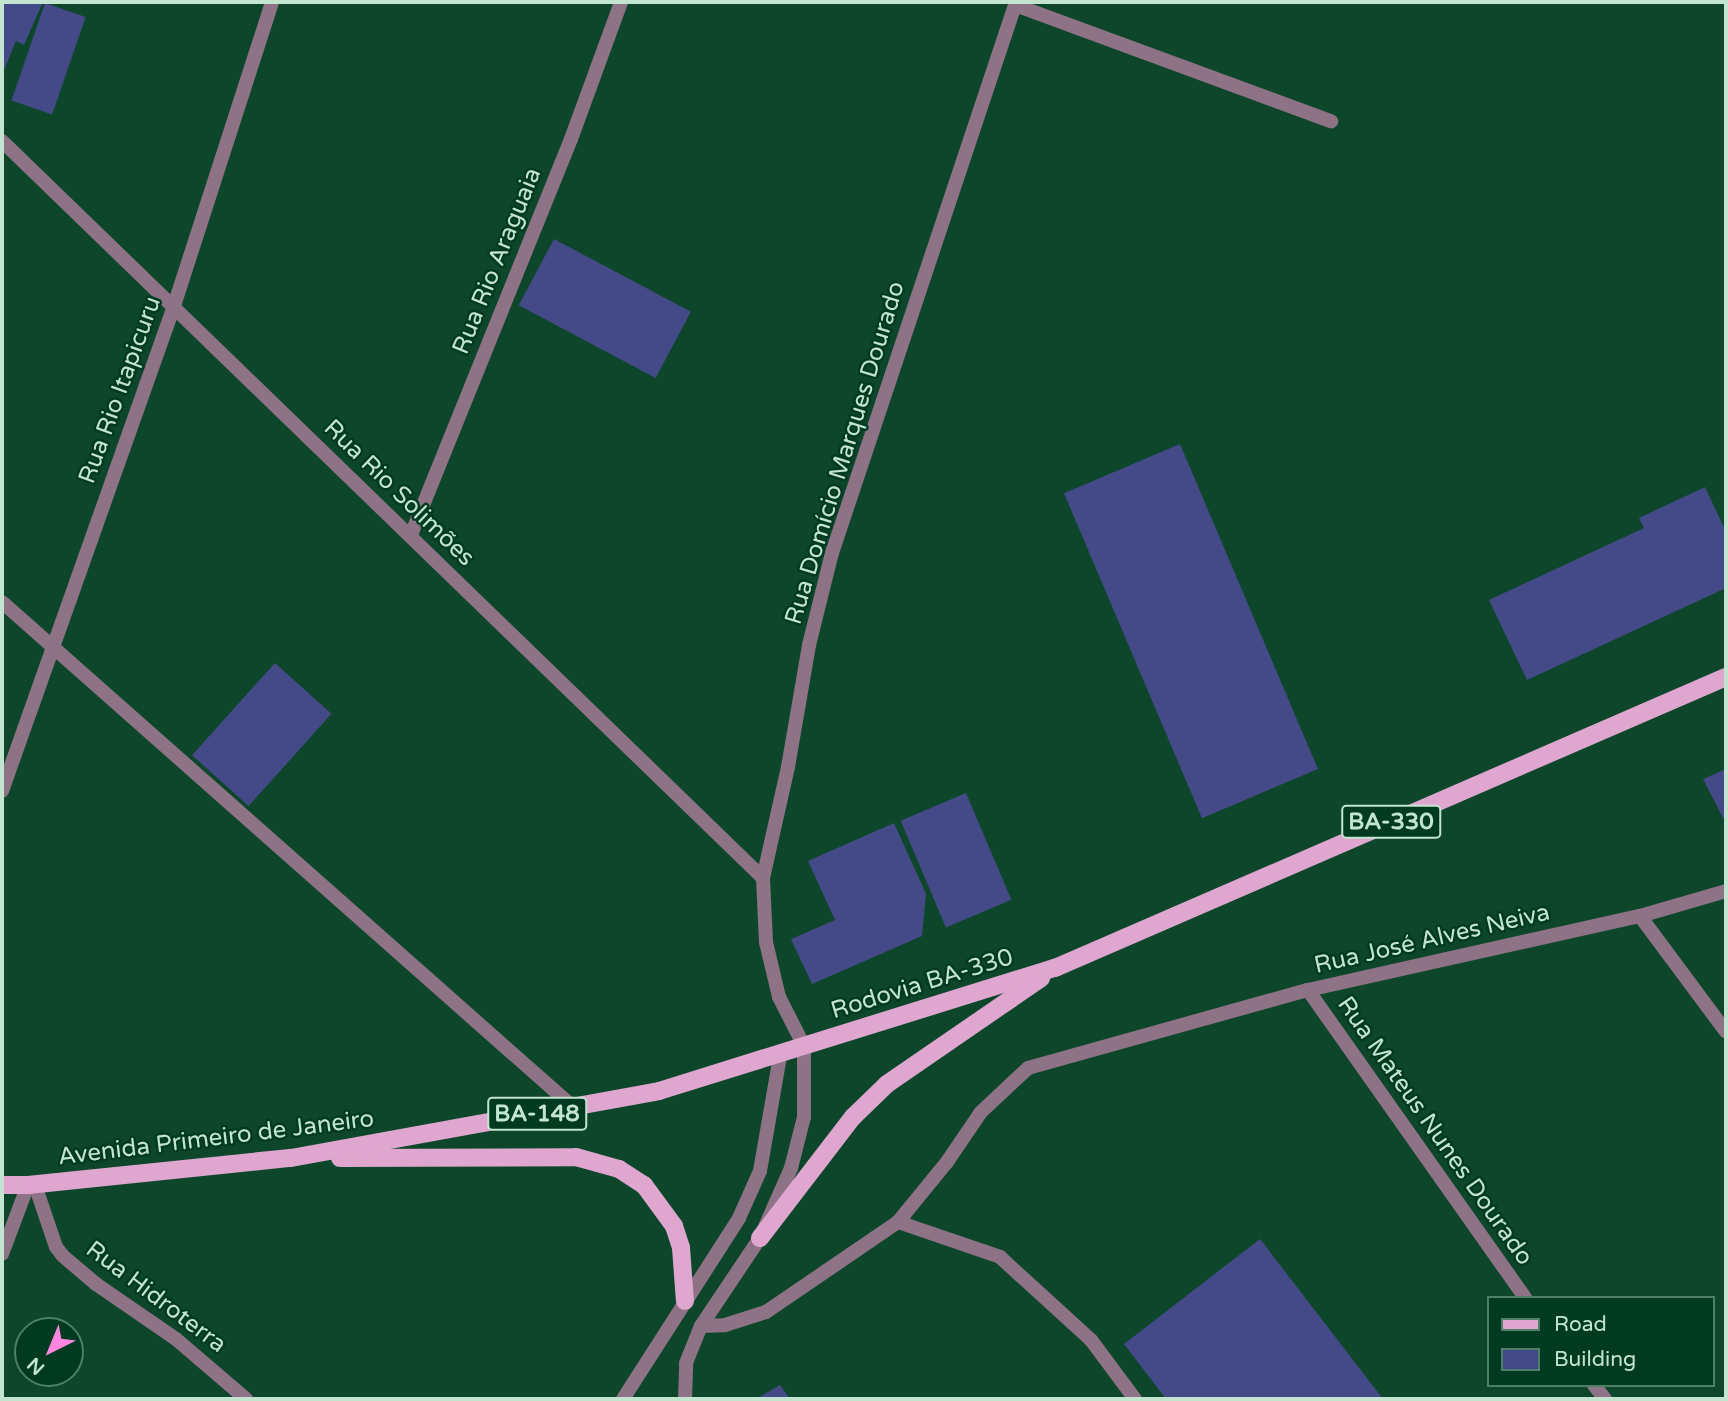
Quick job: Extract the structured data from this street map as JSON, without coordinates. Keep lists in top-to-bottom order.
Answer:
{
  "streets": {
    "main road": [
      "BA-330",
      "Rodovia BA-330",
      "BA-148",
      "Avenida Primeiro de Janeiro"
    ],
    "street": [
      "Rua Rio Araguaia",
      "Rua Rio Itapicuru",
      "Rua Domício Marques Dourado",
      "Rua Rio Solimões",
      "Rua José Alves Neiva",
      "Rua Mateus Nunes Dourado",
      "Rua Hidroterra"
    ]
  },
  "crossings": [
    ["Rua Rio Araguaia", "Rua Rio Solimões"],
    ["Rua Rio Itapicuru", "Rua Rio Solimões"],
    ["Rua Domício Marques Dourado", "Rua Rio Solimões"],
    ["Rua Domício Marques Dourado", "Rodovia BA-330"],
    ["Rua Domício Marques Dourado", "Avenida Primeiro de Janeiro"],
    ["BA-330", "Rodovia BA-330"],
    ["Rua José Alves Neiva", "Rua Mateus Nunes Dourado"],
    ["Rodovia BA-330", "Avenida Primeiro de Janeiro"],
    ["Avenida Primeiro de Janeiro", "Rua Hidroterra"]
  ],
  "legend": ["Road", "Building"],
  "north": "bottom left"
}
